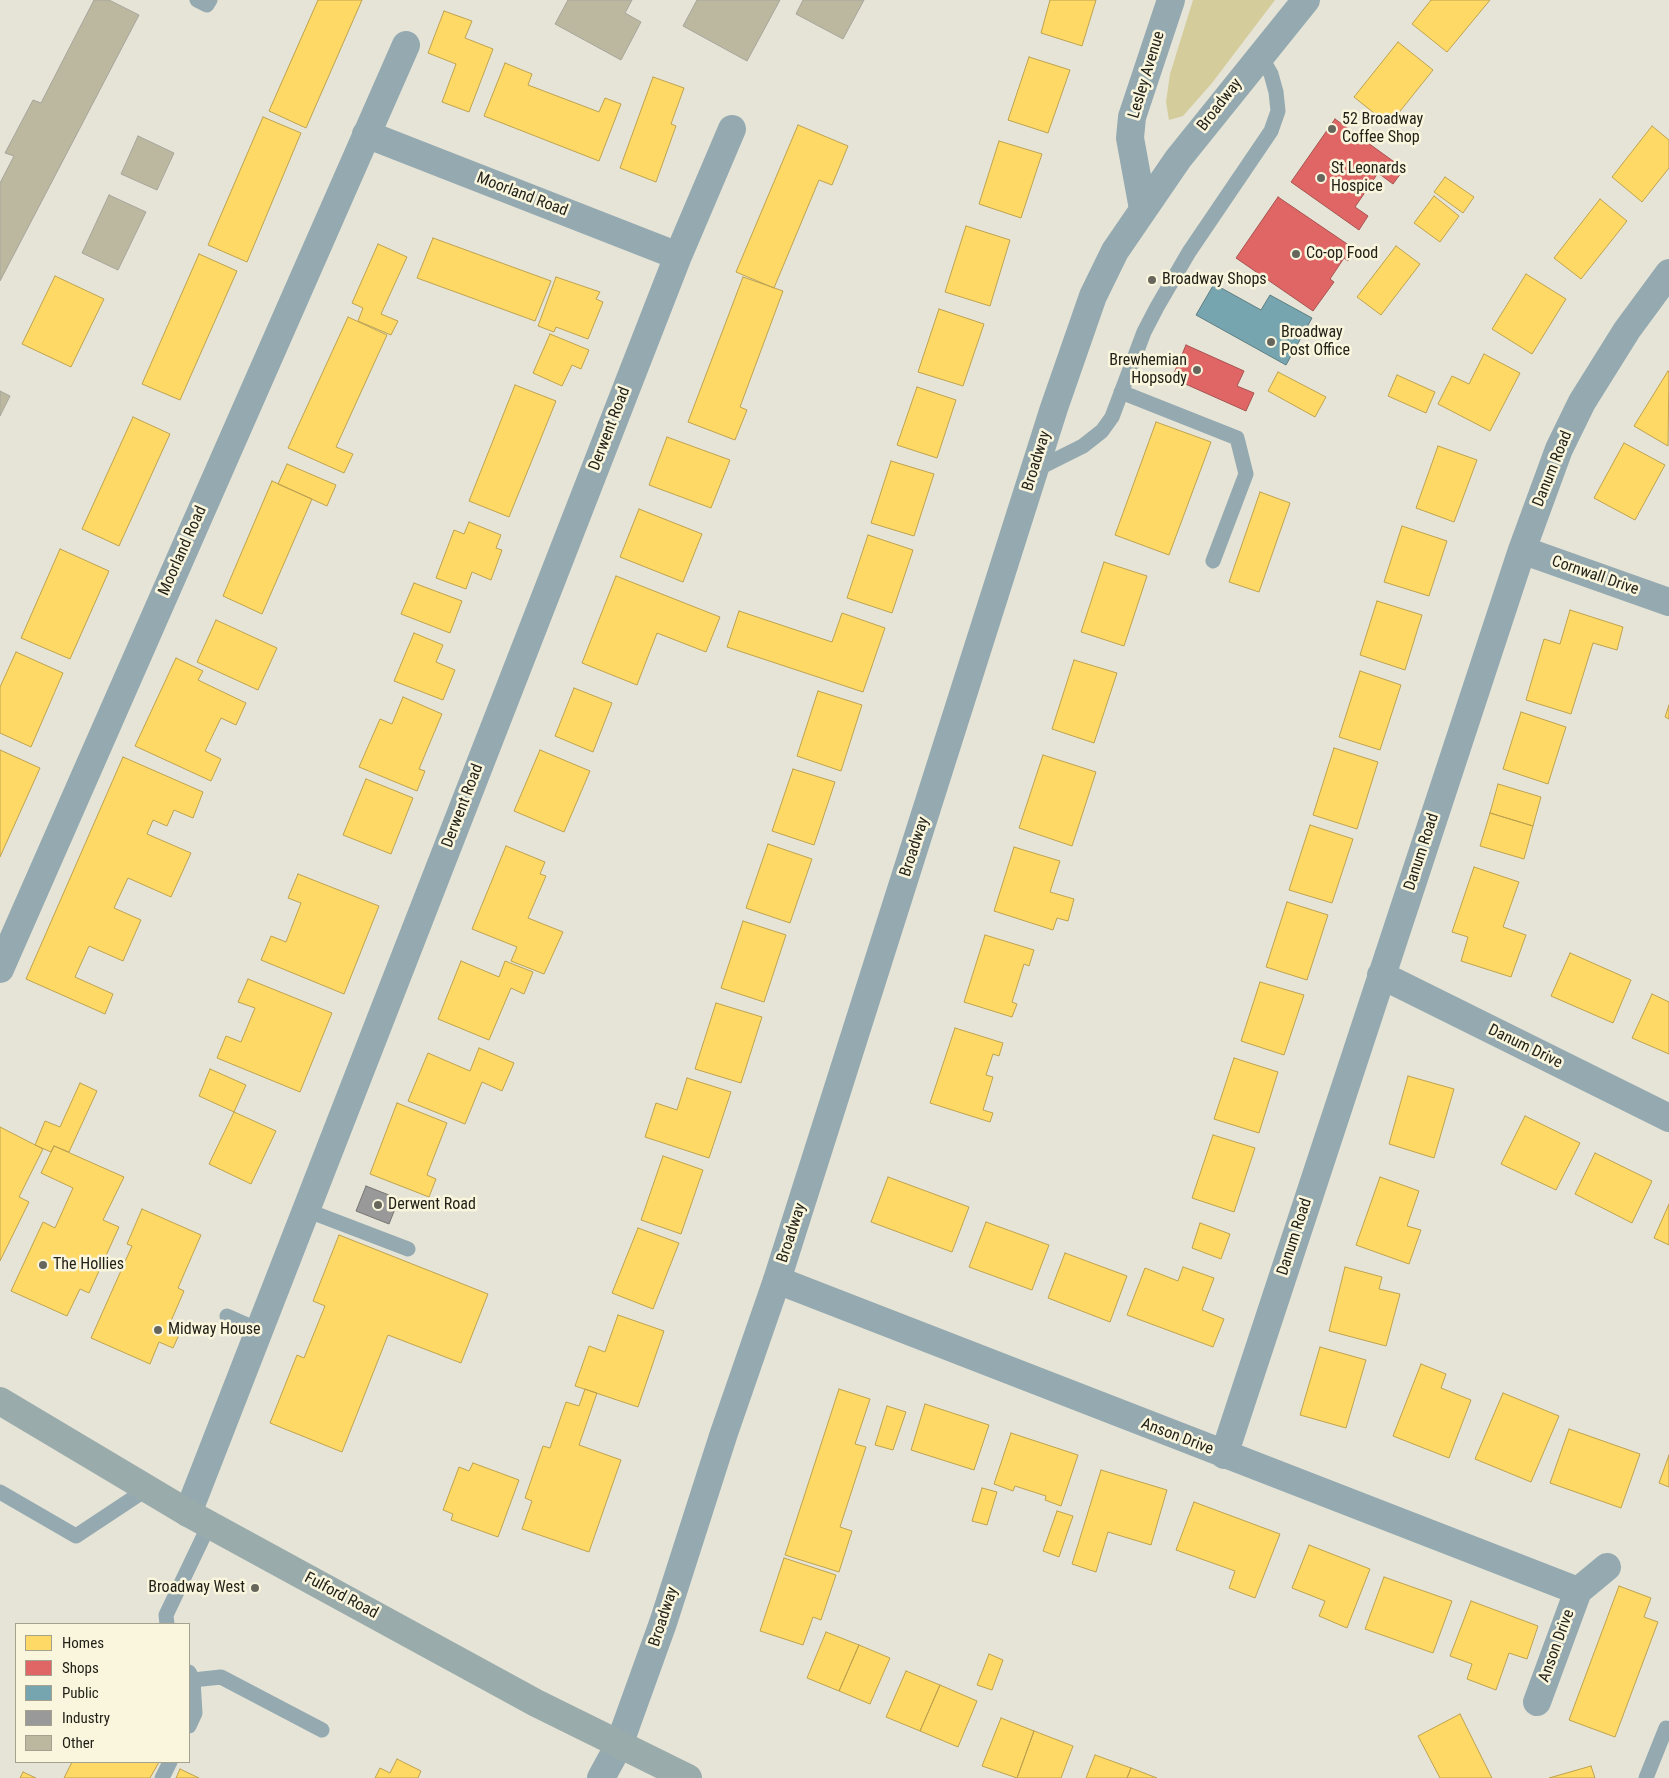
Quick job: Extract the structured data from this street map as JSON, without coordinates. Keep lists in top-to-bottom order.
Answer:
{
  "streets": {
    "main road": ["Fulford Road"],
    "street": [
      "Lesley Avenue",
      "Broadway",
      "Moorland Road",
      "Derwent Road",
      "Danum Road",
      "Cornwall Drive",
      "Danum Drive",
      "Anson Drive"
    ]
  },
  "crossings": [
    ["Lesley Avenue", "Broadway"],
    ["Broadway", "Anson Drive"],
    ["Broadway", "Fulford Road"],
    ["Moorland Road", "Derwent Road"],
    ["Derwent Road", "Fulford Road"],
    ["Danum Road", "Cornwall Drive"],
    ["Danum Road", "Danum Drive"],
    ["Danum Road", "Anson Drive"]
  ],
  "places": [
    "52 Broadway Coffee Shop",
    "St Leonards Hospice",
    "Co-op Food",
    "Broadway Shops",
    "Broadway Post Office",
    "Brewhemian Hopsody",
    "Derwent Road",
    "The Hollies",
    "Midway House",
    "Broadway West"
  ],
  "legend": [
    "Homes",
    "Shops",
    "Public",
    "Industry",
    "Other"
  ]
}
